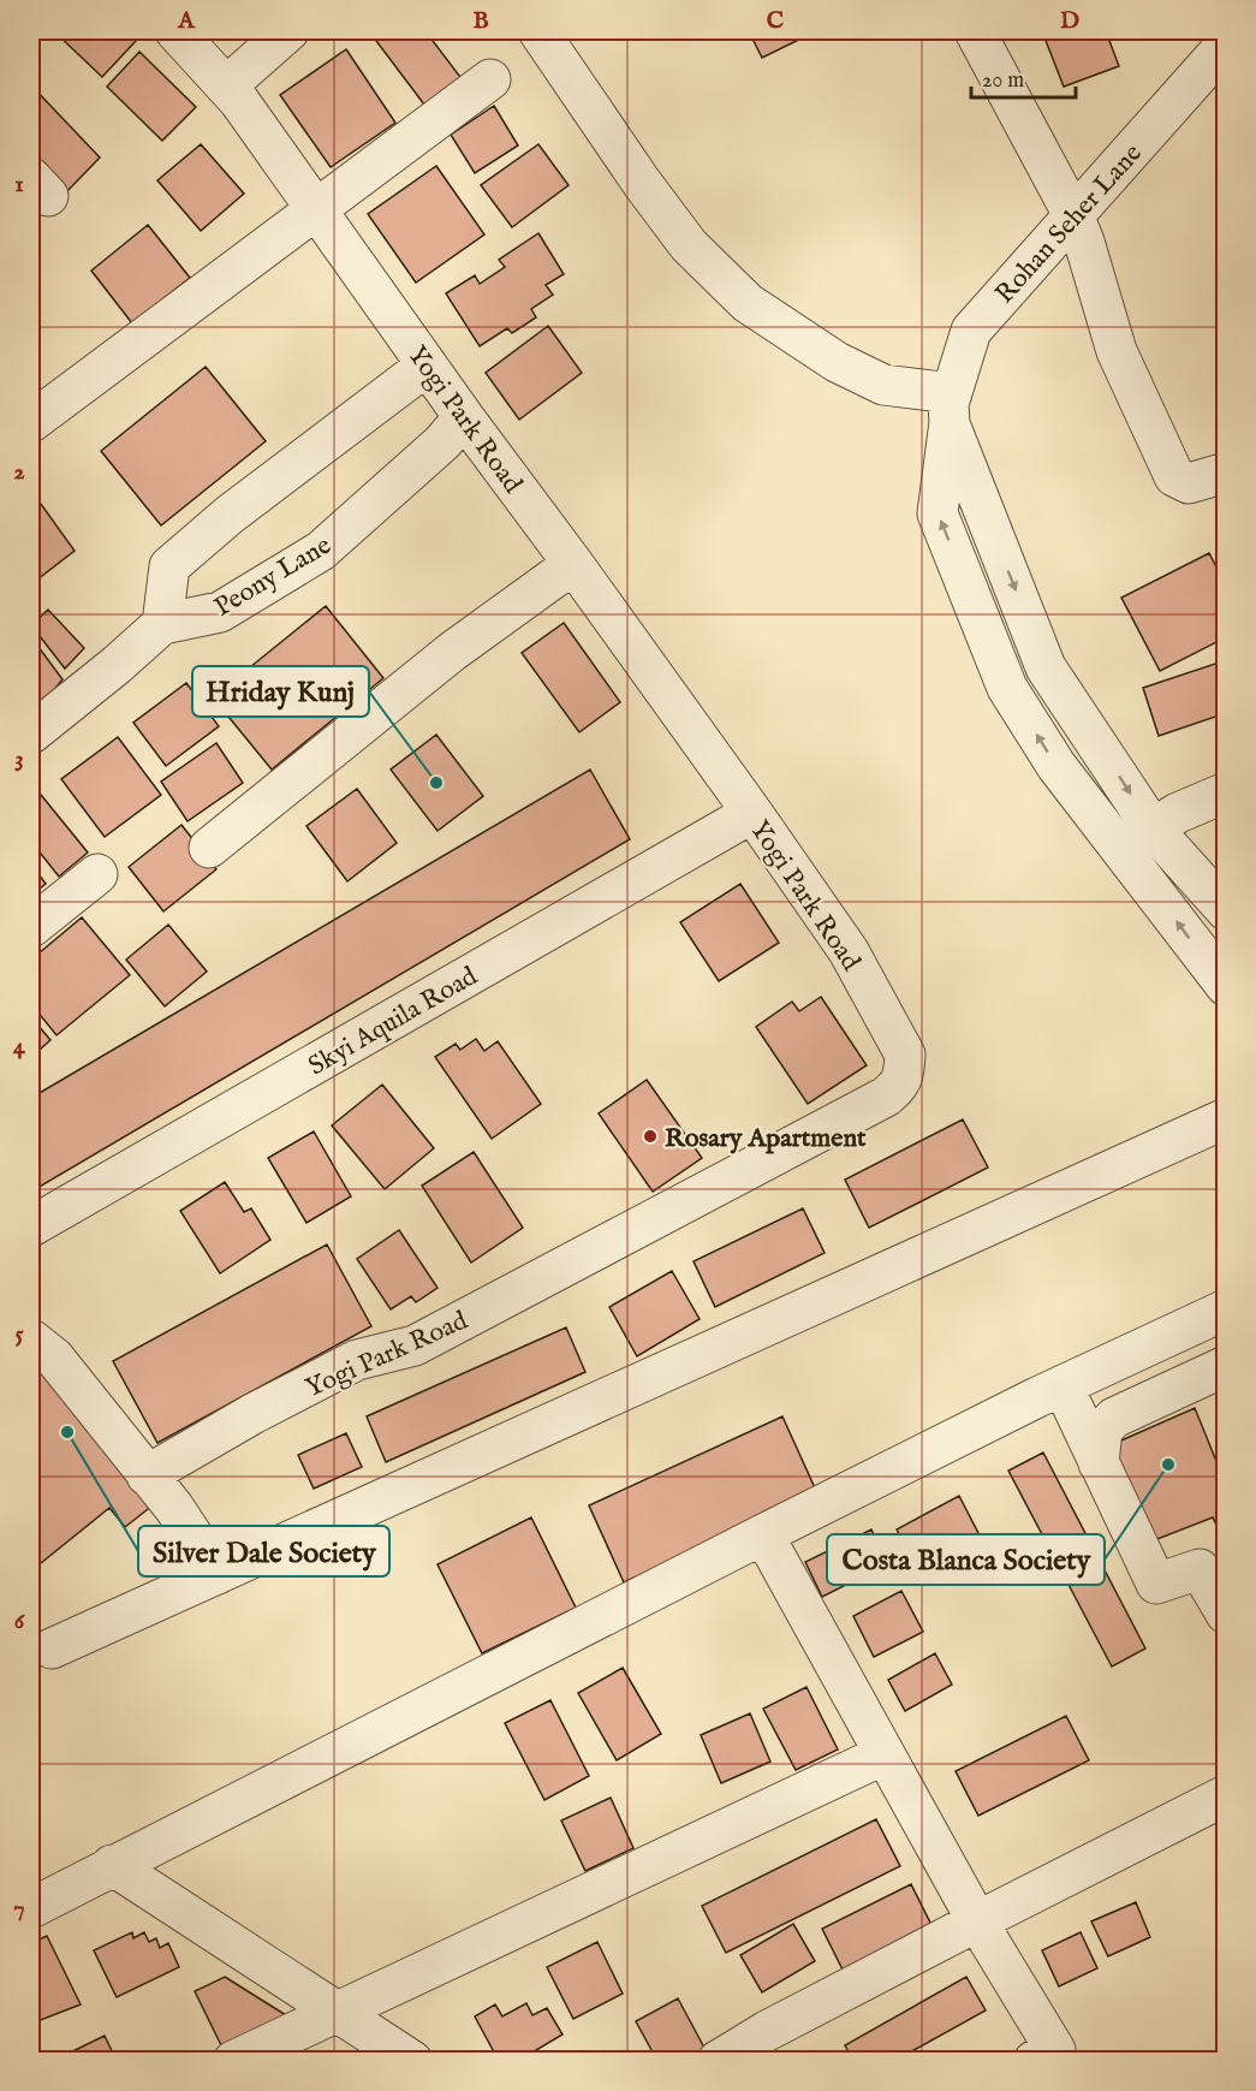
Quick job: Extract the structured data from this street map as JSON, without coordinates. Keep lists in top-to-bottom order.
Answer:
{
  "streets": {
    "street": [
      "Rohan Seher Lane",
      "Yogi Park Road",
      "Peony Lane",
      "Skyi Aquila Road"
    ]
  },
  "crossings": [
    ["Yogi Park Road", "Peony Lane"],
    ["Yogi Park Road", "Skyi Aquila Road"]
  ],
  "places": [
    "Hriday Kunj",
    "Rosary Apartment",
    "Silver Dale Society",
    "Costa Blanca Society"
  ],
  "scale_bar": "20 m",
  "grid": {
    "columns": [
      "A",
      "B",
      "C",
      "D"
    ],
    "rows": [
      "1",
      "2",
      "3",
      "4",
      "5",
      "6",
      "7"
    ]
  }
}
